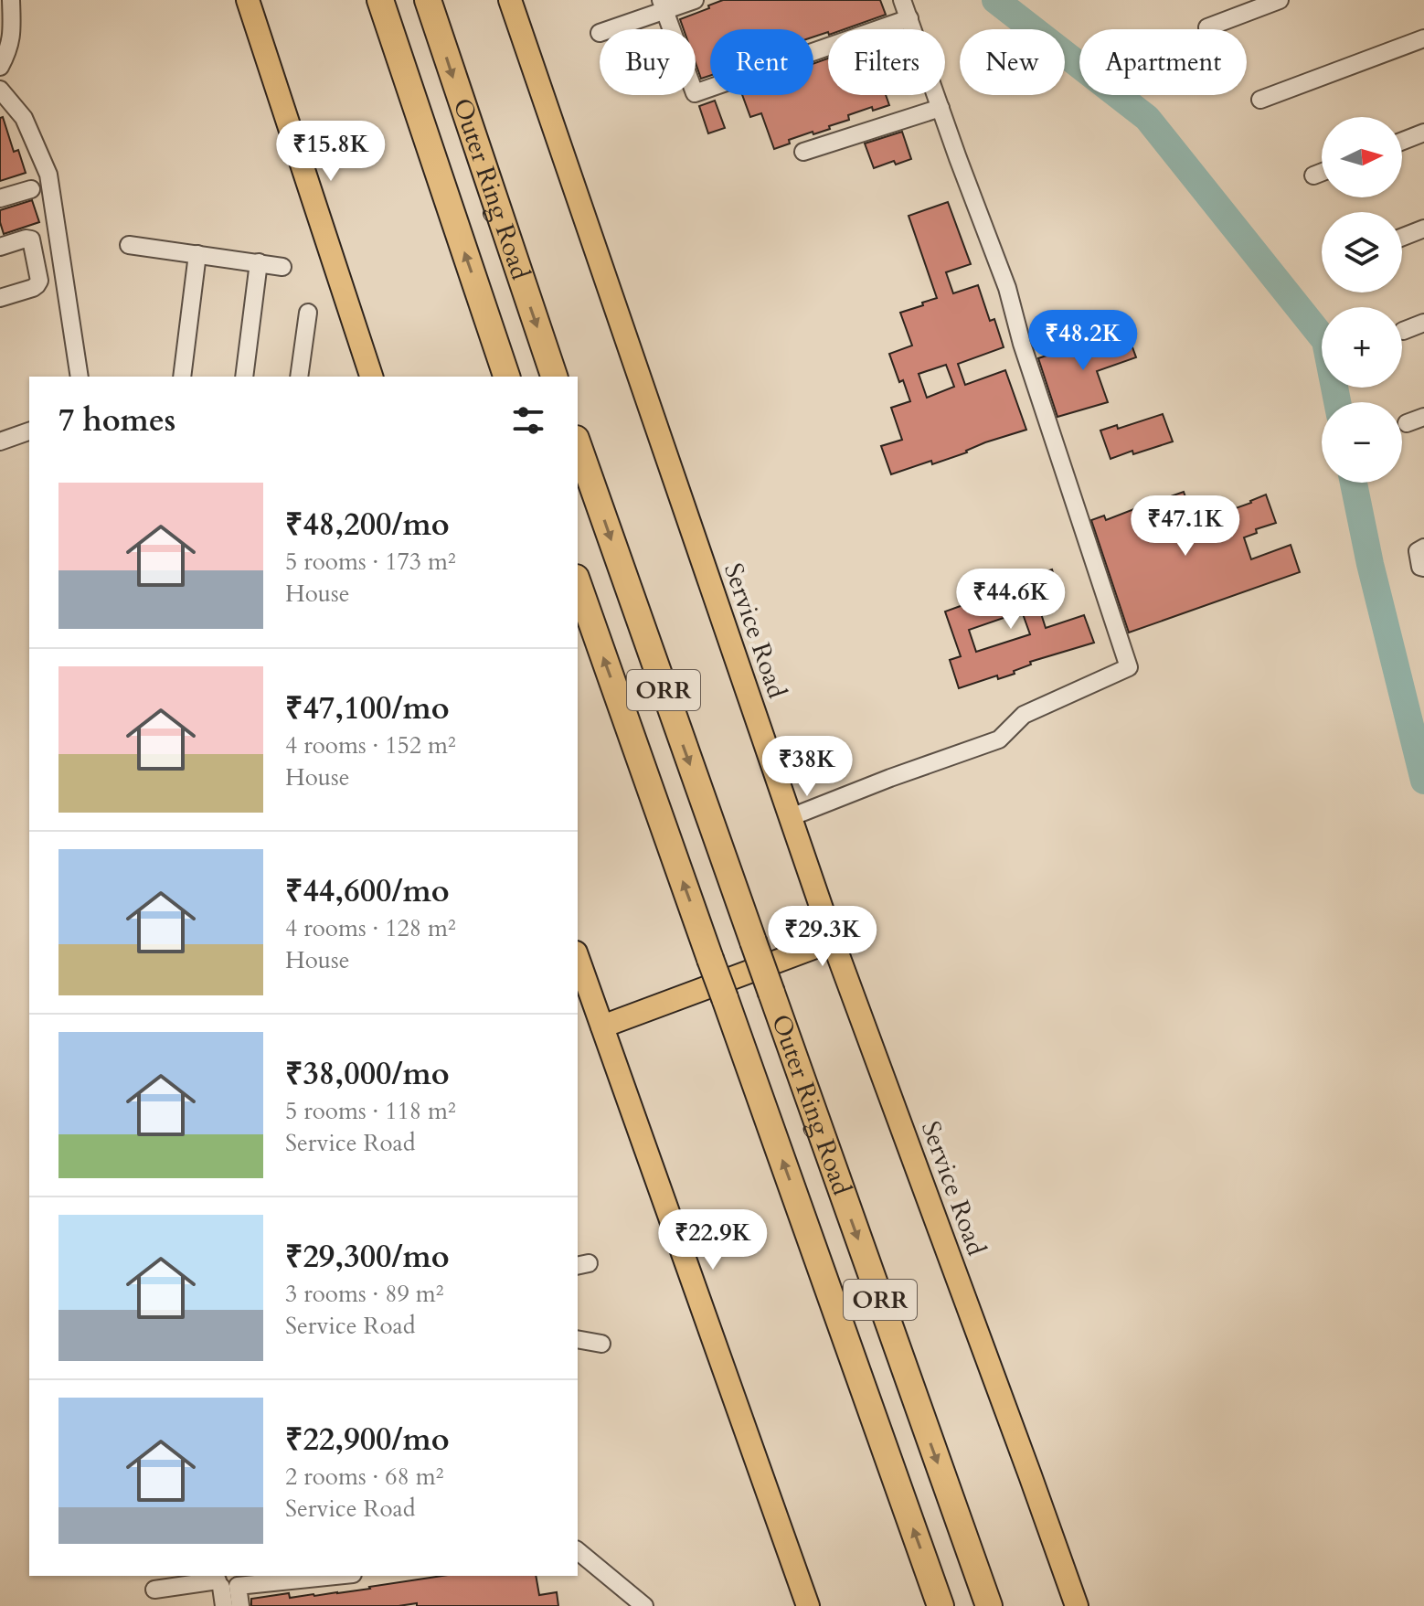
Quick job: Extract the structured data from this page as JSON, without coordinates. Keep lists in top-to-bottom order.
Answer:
{
  "streets": {
    "highway": ["Outer Ring Road", "ORR"],
    "main road": ["Service Road"]
  },
  "north": "right",
  "page": {
    "chip": [
      "Buy",
      "Rent",
      "Filters",
      "New",
      "Apartment"
    ],
    "map_buttons": ["+", "−"],
    "price": [
      "₹15.8K",
      "₹48.2K",
      "₹47.1K",
      "₹44.6K",
      "₹38K",
      "₹29.3K",
      "₹22.9K"
    ],
    "heading": "7 homes",
    "list": [
      {
        "name": "₹48,200/mo",
        "note": "5 rooms · 173 m² · House"
      },
      {
        "name": "₹47,100/mo",
        "note": "4 rooms · 152 m² · House"
      },
      {
        "name": "₹44,600/mo",
        "note": "4 rooms · 128 m² · House"
      },
      {
        "name": "₹38,000/mo",
        "note": "5 rooms · 118 m² · Service Road"
      },
      {
        "name": "₹29,300/mo",
        "note": "3 rooms · 89 m² · Service Road"
      },
      {
        "name": "₹22,900/mo",
        "note": "2 rooms · 68 m² · Service Road"
      }
    ]
  }
}
